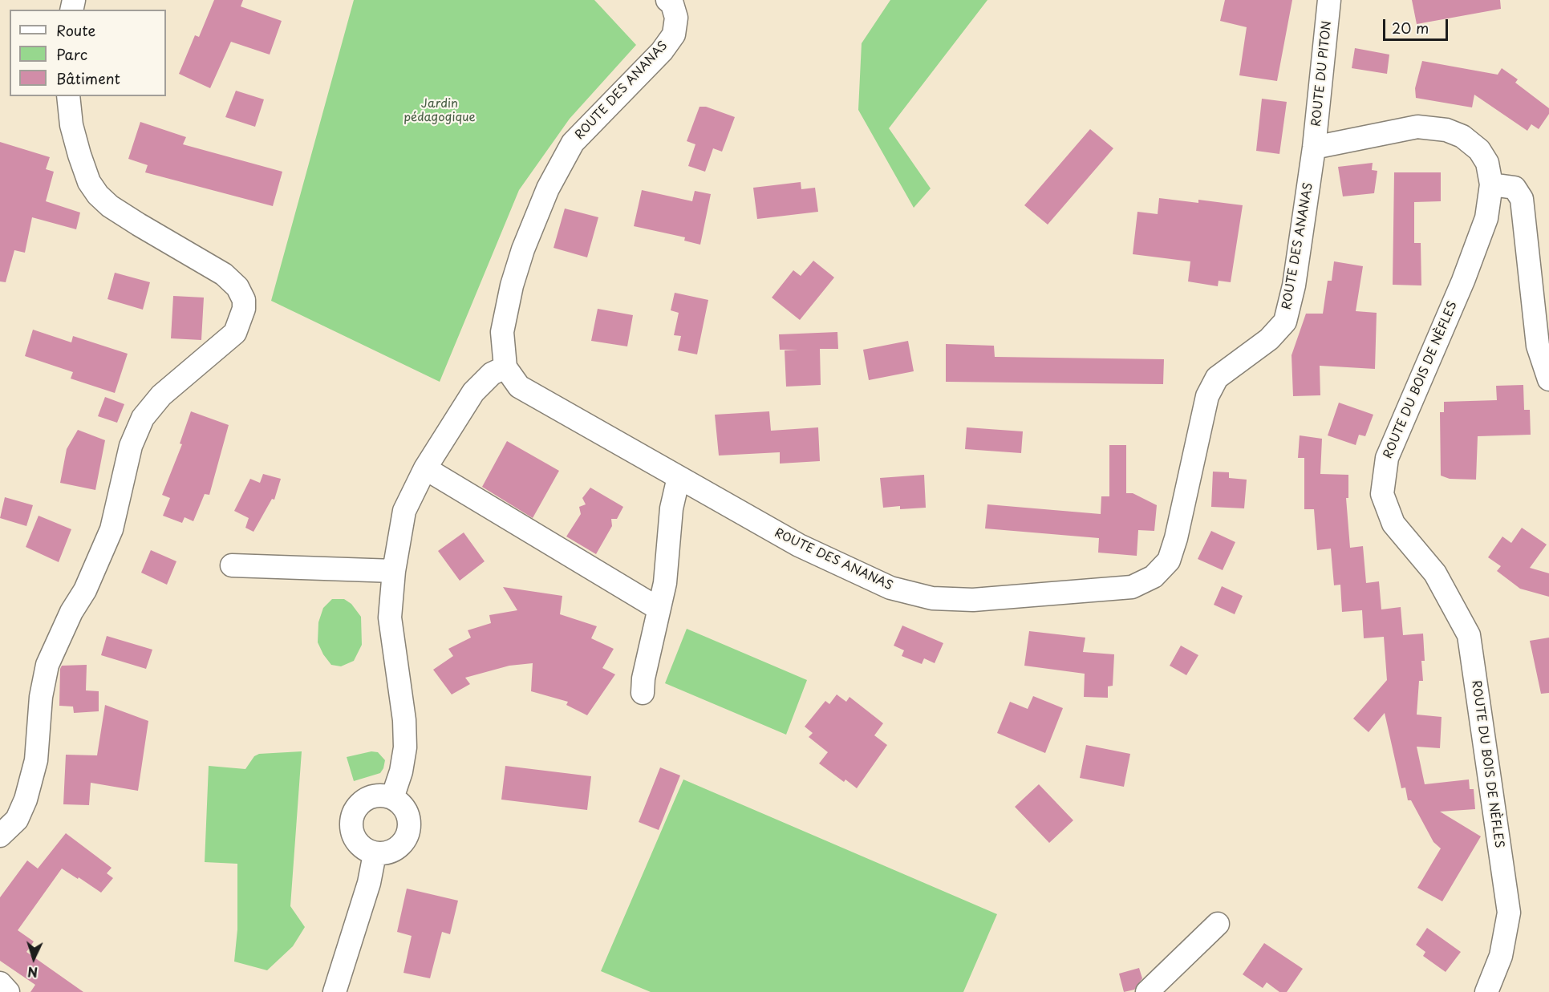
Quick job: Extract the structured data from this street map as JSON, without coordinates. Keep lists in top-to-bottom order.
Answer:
{
  "streets": {
    "street": ["ROUTE DU PITON", "ROUTE DES ANANAS", "ROUTE DU BOIS DE NÈFLES"]
  },
  "crossings": [
    ["ROUTE DU PITON", "ROUTE DES ANANAS"],
    ["ROUTE DU PITON", "ROUTE DU BOIS DE NÈFLES"],
    ["ROUTE DES ANANAS", "ROUTE DU BOIS DE NÈFLES"]
  ],
  "parks": ["Jardin pédagogique"],
  "legend": ["Route", "Parc", "Bâtiment"],
  "scale_bar": "20 m",
  "north": "bottom"
}
